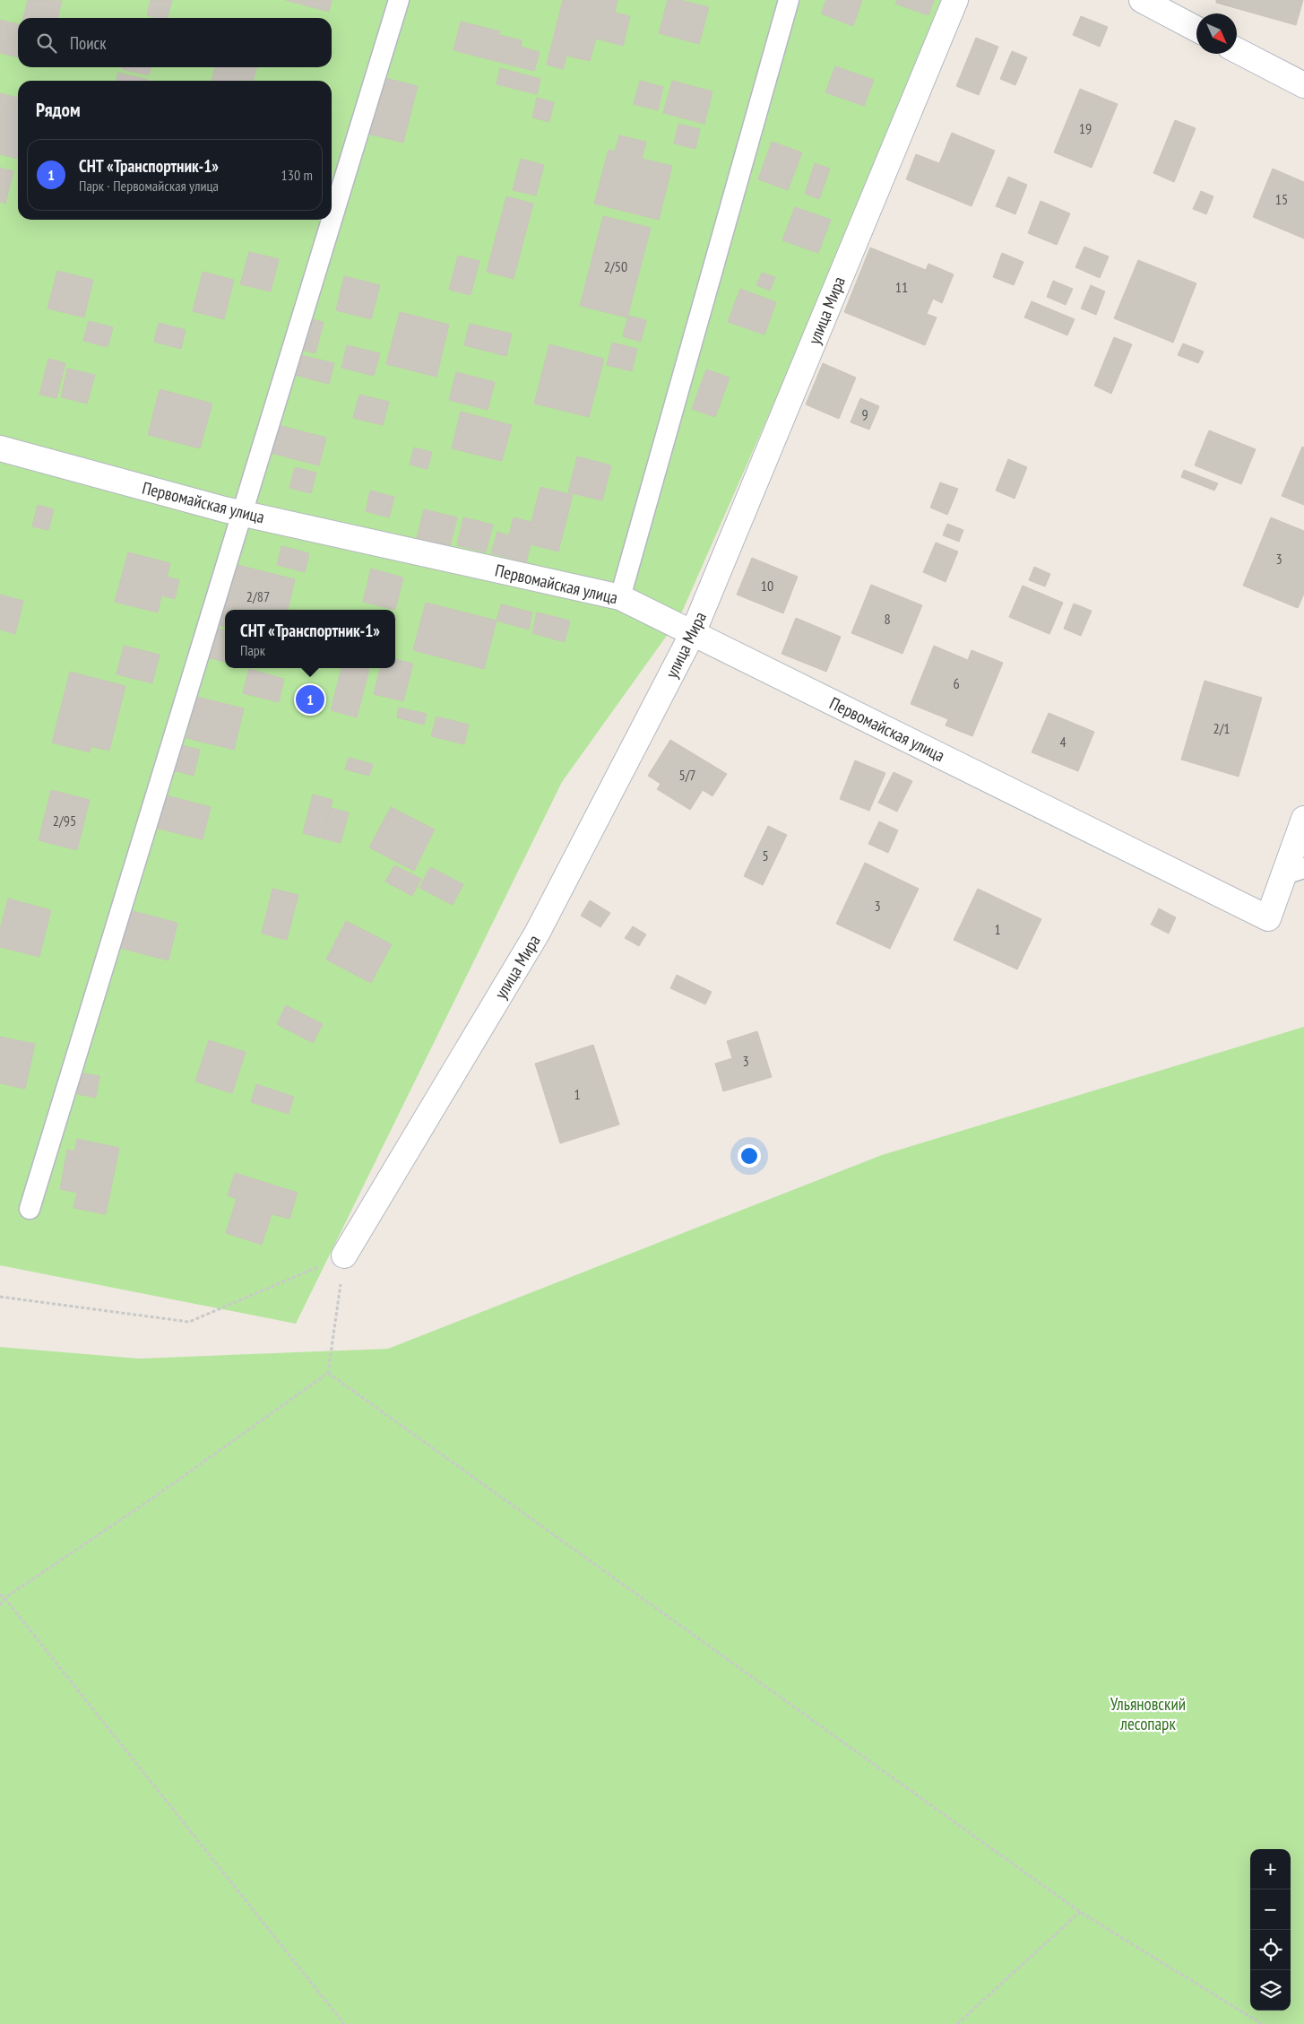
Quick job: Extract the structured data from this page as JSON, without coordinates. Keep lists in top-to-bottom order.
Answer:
{
  "streets": {
    "street": ["улица Мира", "Первомайская улица"]
  },
  "crossings": [
    ["улица Мира", "Первомайская улица"]
  ],
  "parks": ["Ульяновский лесопарк"],
  "house_numbers": [
    "19",
    "15",
    "2/50",
    "11",
    "9",
    "3",
    "10",
    "2/87",
    "8",
    "6",
    "2/1",
    "4",
    "5/7",
    "2/95",
    "5",
    "3",
    "1",
    "3",
    "1"
  ],
  "north": "bottom right",
  "page": {
    "search": "Поиск",
    "heading": "Рядом",
    "list": [
      {
        "mark": "1",
        "name": "СНТ «Транспортник-1»",
        "note": "Парк · Первомайская улица",
        "value": "130 m"
      }
    ],
    "popup": ["СНТ «Транспортник-1»", "Парк"],
    "pins": "1",
    "map_buttons": ["+", "−"]
  }
}
